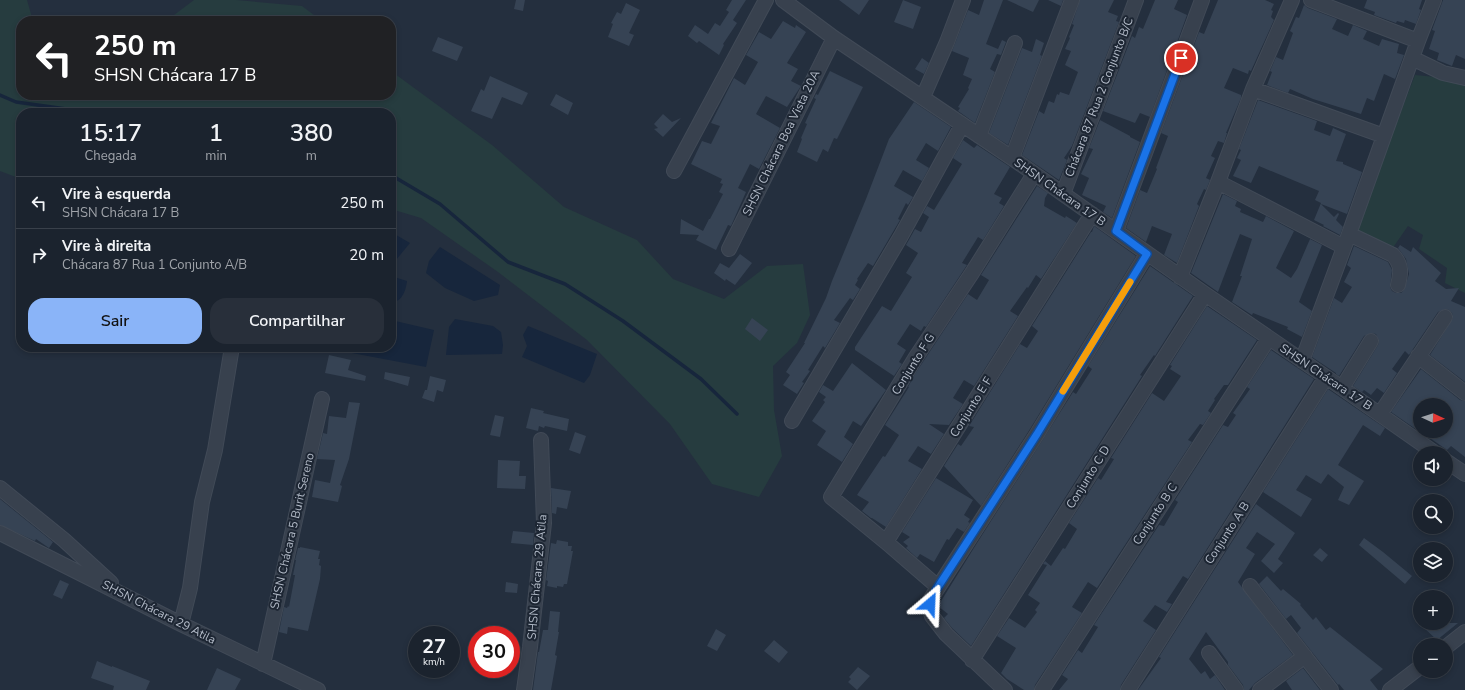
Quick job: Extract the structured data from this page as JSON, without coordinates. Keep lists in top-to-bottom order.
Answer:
{
  "streets": {
    "street": [
      "Chácara 87 Rua 2 Conjunto B/C",
      "SHSN Chácara Boa Vista 20A",
      "SHSN Chácara 17 B",
      "Conjunto F G",
      "Conjunto E F",
      "Conjunto C D",
      "Conjunto B C",
      "SHSN Chácara 5 Burit Sereno",
      "Conjunto A B",
      "SHSN Chácara 29 Atila"
    ]
  },
  "crossings": [
    ["Chácara 87 Rua 2 Conjunto B/C", "SHSN Chácara 17 B"],
    ["SHSN Chácara Boa Vista 20A", "SHSN Chácara 17 B"],
    ["SHSN Chácara 17 B", "Conjunto F G"],
    ["SHSN Chácara 17 B", "Conjunto E F"],
    ["SHSN Chácara 17 B", "Conjunto C D"],
    ["SHSN Chácara 17 B", "Conjunto B C"],
    ["SHSN Chácara 17 B", "Conjunto A B"],
    ["Conjunto F G", "Conjunto E F"],
    ["SHSN Chácara 5 Burit Sereno", "SHSN Chácara 29 Atila"]
  ],
  "north": "right",
  "page": {
    "turn": ["250 m", "SHSN Chácara 17 B"],
    "eta": [
      "15:17",
      "Chegada",
      "1",
      "min",
      "380",
      "m"
    ],
    "list": [
      {
        "name": "Vire à esquerda",
        "note": "SHSN Chácara 17 B",
        "value": "250 m"
      },
      {
        "name": "Vire à direita",
        "note": "Chácara 87 Rua 1 Conjunto A/B",
        "value": "20 m"
      }
    ],
    "buttons": ["Sair", "Compartilhar"],
    "map_buttons": ["+", "−"],
    "speed": "27 km/h",
    "limit": "30"
  }
}
